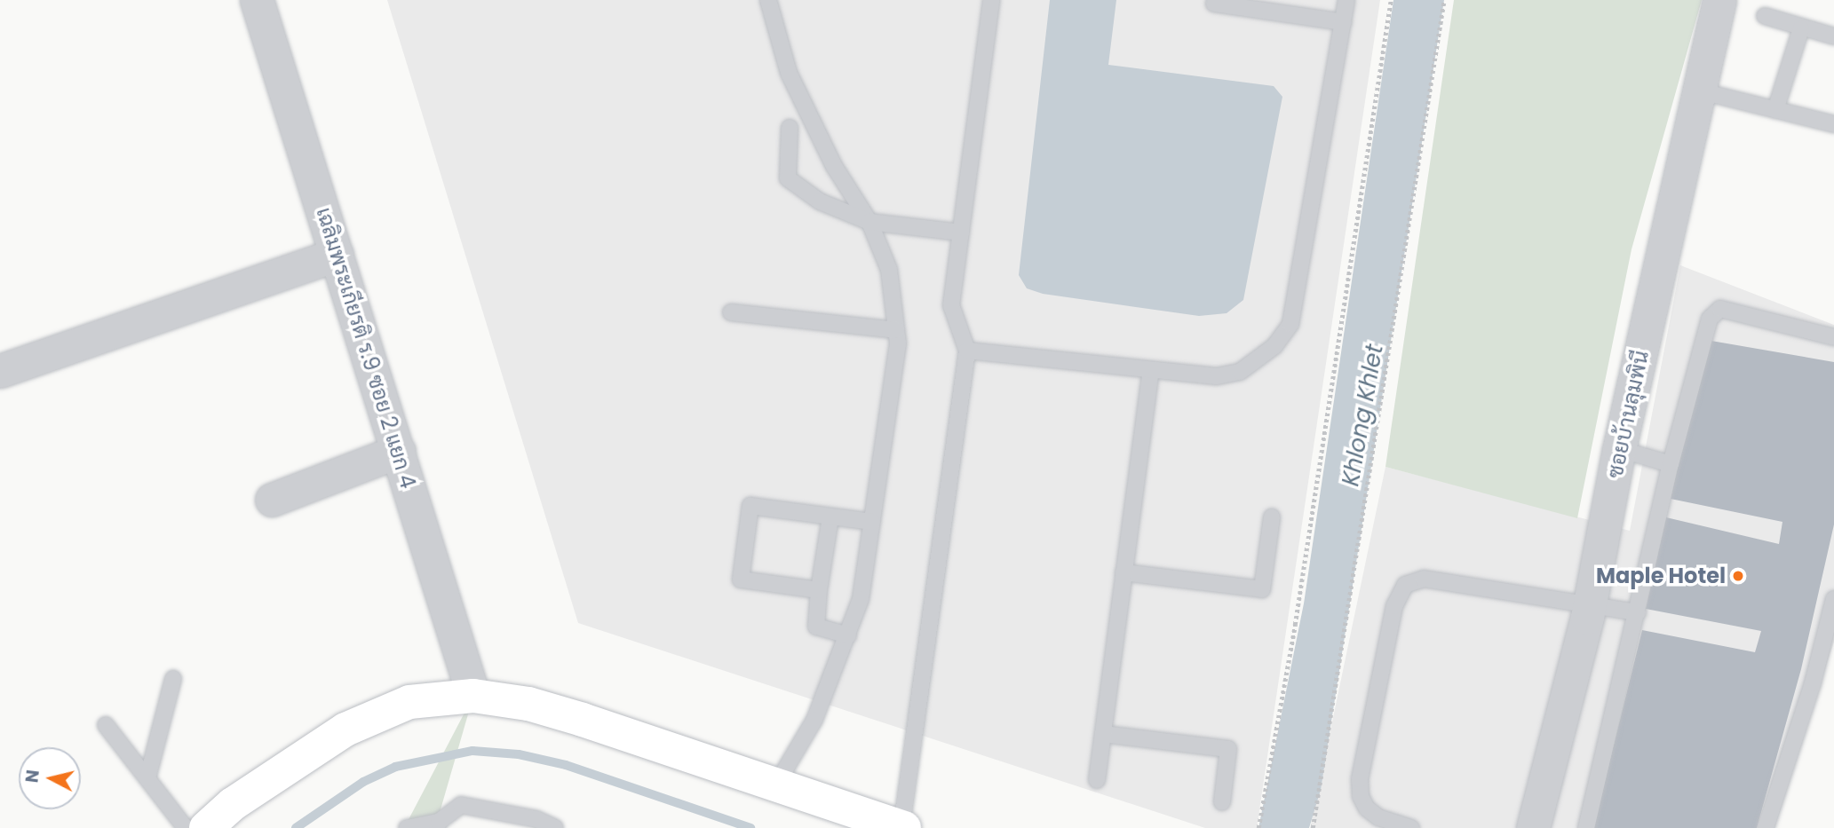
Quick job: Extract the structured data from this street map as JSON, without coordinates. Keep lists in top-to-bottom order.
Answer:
{
  "streets": {
    "street": ["เฉลิมพระเกียรติ ร.9 ซอย 2 แยก 4", "ซอยบ้านลุมพินี"]
  },
  "water": ["Khlong Khlet"],
  "places": ["Maple Hotel"],
  "north": "left"
}
